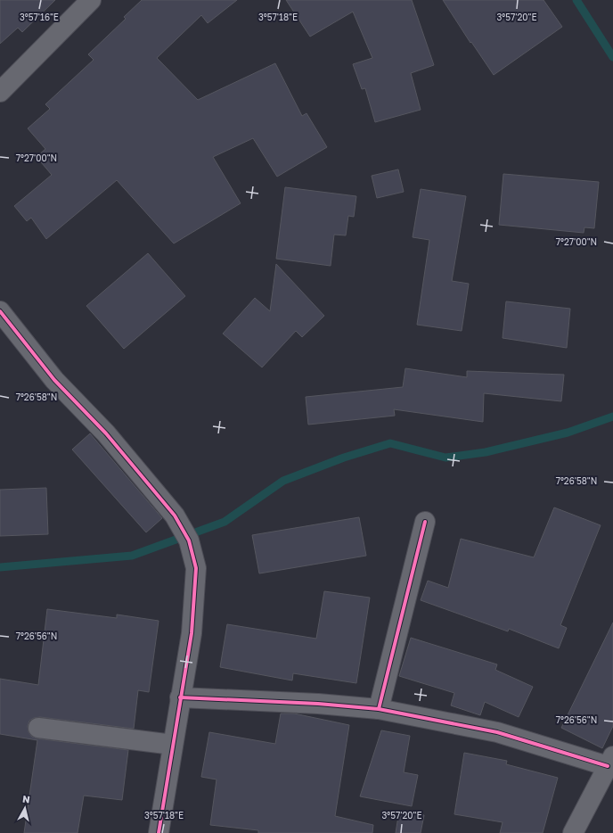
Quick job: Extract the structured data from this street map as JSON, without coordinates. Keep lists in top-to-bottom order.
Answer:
{
  "north": "top",
  "coordinates": [
    "3°57'16\"E",
    "3°57'18\"E",
    "3°57'20\"E",
    "7°27'00\"N",
    "7°26'58\"N",
    "7°26'56\"N"
  ]
}
